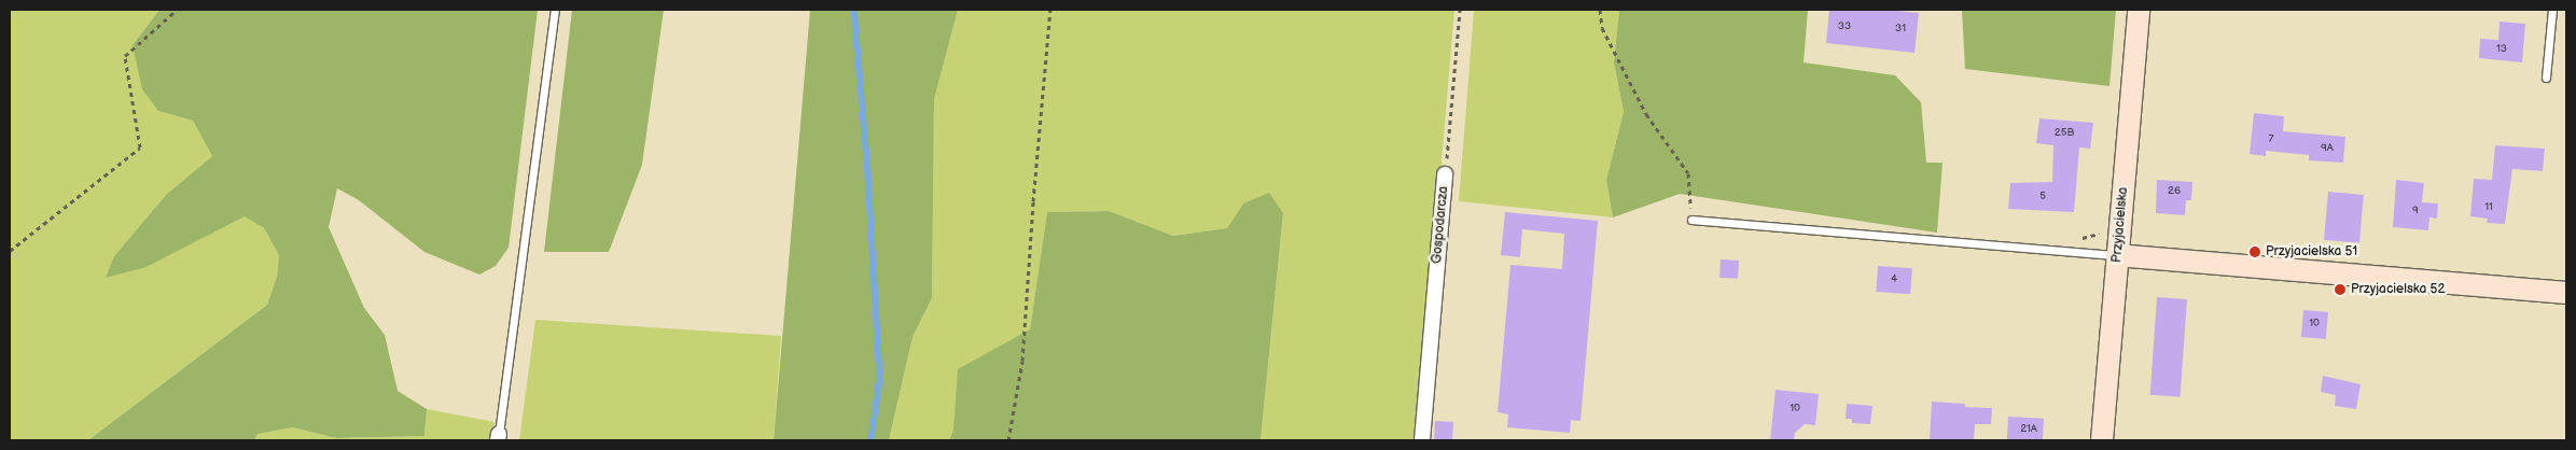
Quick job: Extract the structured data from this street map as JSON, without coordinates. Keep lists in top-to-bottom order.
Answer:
{
  "streets": {
    "street": ["Gospodarcza", "Przyjacielska"]
  },
  "places": ["Przyjacielska 51", "Przyjacielska 52"],
  "house_numbers": [
    "33",
    "31",
    "13",
    "25B",
    "7",
    "9A",
    "26",
    "5",
    "11",
    "9",
    "4",
    "10",
    "10",
    "21A"
  ]
}
